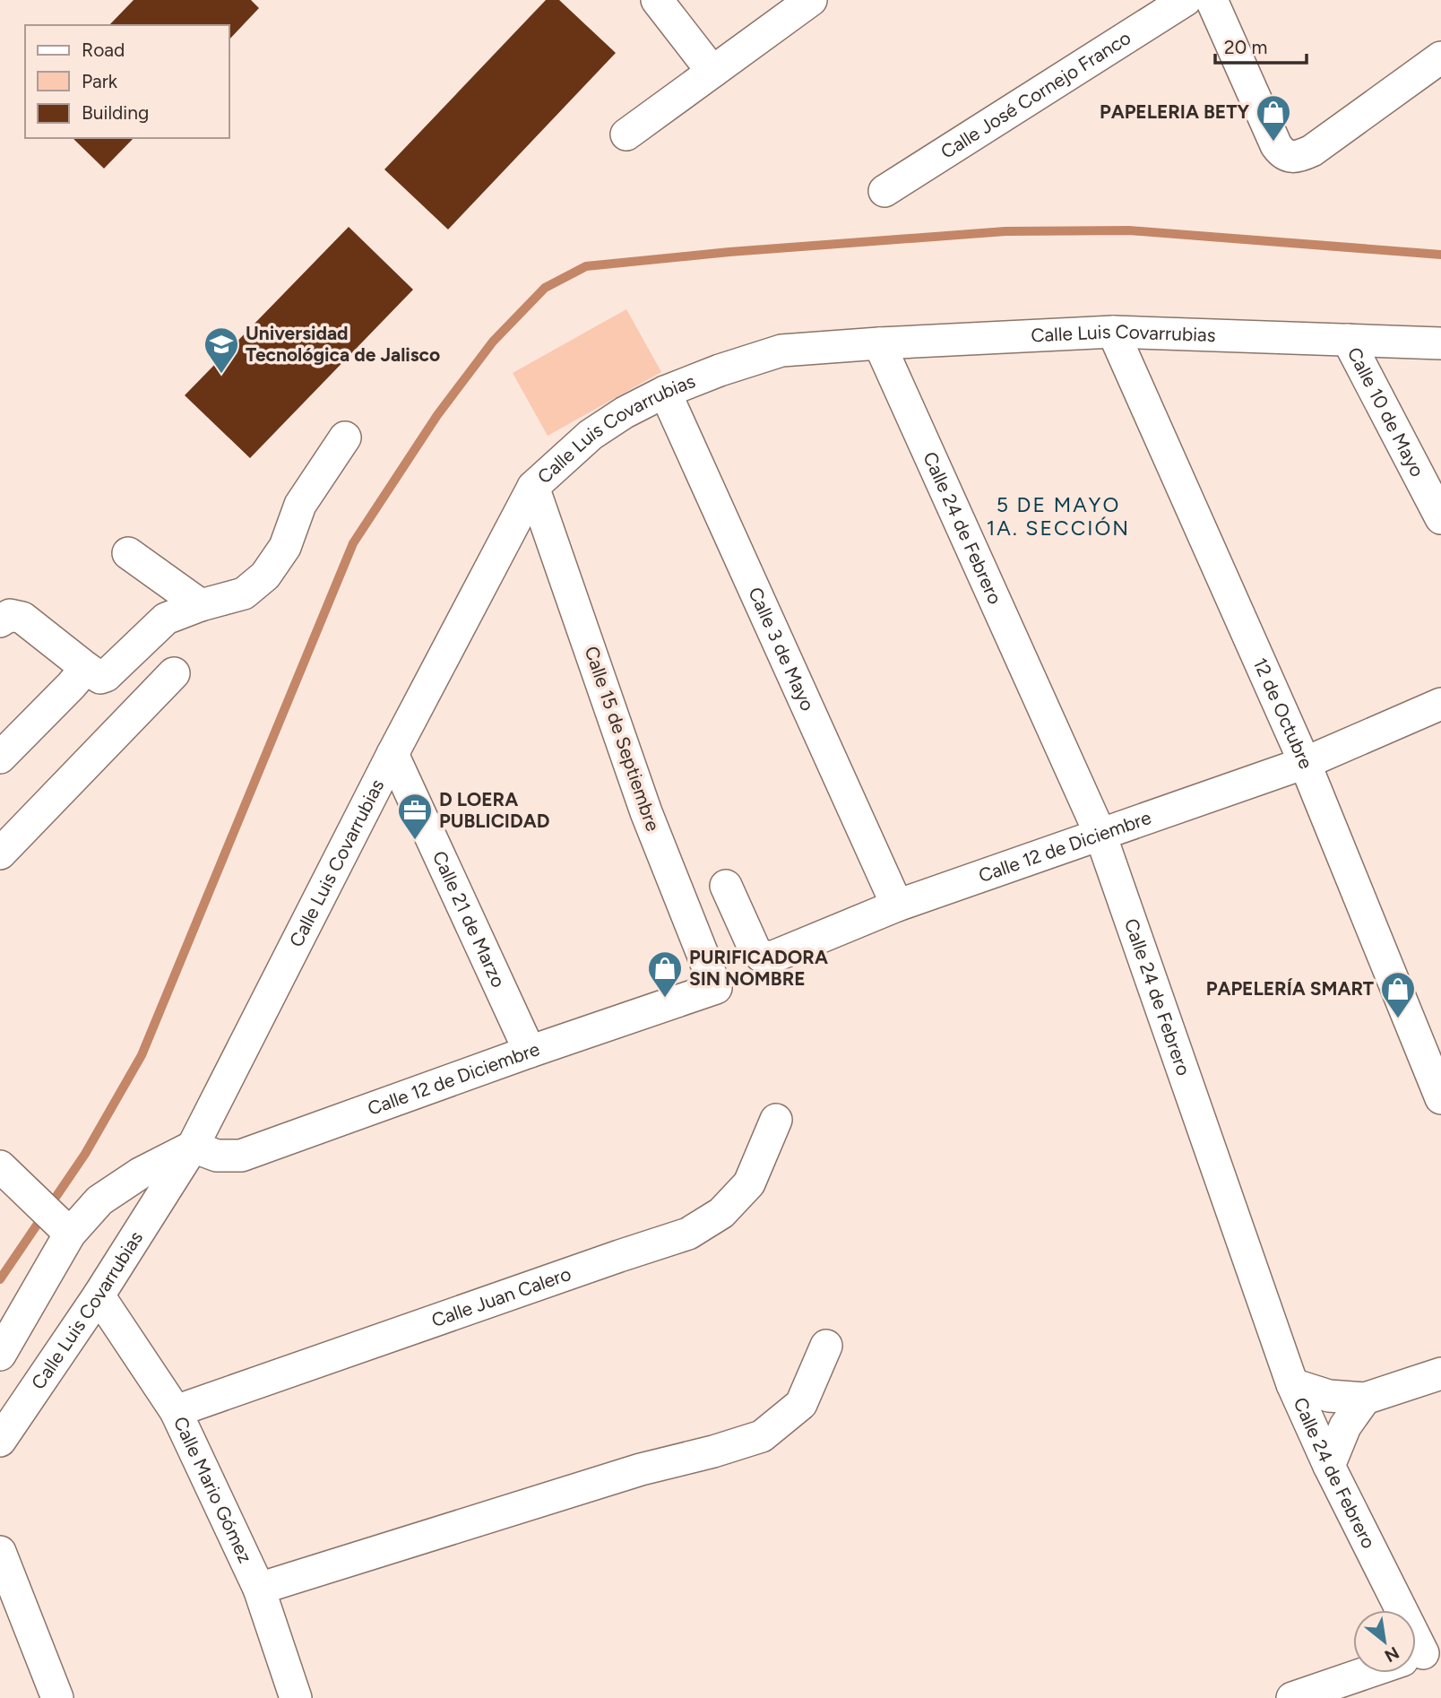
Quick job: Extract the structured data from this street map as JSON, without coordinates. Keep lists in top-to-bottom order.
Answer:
{
  "streets": {
    "street": [
      "Calle José Cornejo Franco",
      "Calle Luis Covarrubias",
      "Calle 10 de Mayo",
      "Calle 24 de Febrero",
      "Calle 3 de Mayo",
      "12 de Octubre",
      "Calle 15 de Septiembre",
      "Calle 12 de Diciembre",
      "Calle 21 de Marzo",
      "Calle Juan Calero",
      "Calle Mario Gómez"
    ]
  },
  "crossings": [
    ["Calle Luis Covarrubias", "Calle 10 de Mayo"],
    ["Calle Luis Covarrubias", "Calle 24 de Febrero"],
    ["Calle Luis Covarrubias", "Calle 3 de Mayo"],
    ["Calle Luis Covarrubias", "12 de Octubre"],
    ["Calle Luis Covarrubias", "Calle 15 de Septiembre"],
    ["Calle Luis Covarrubias", "Calle 12 de Diciembre"],
    ["Calle Luis Covarrubias", "Calle 21 de Marzo"],
    ["Calle Luis Covarrubias", "Calle Mario Gómez"],
    ["Calle 24 de Febrero", "Calle 12 de Diciembre"],
    ["Calle 3 de Mayo", "Calle 12 de Diciembre"],
    ["12 de Octubre", "Calle 12 de Diciembre"],
    ["Calle 15 de Septiembre", "Calle 12 de Diciembre"],
    ["Calle 12 de Diciembre", "Calle 21 de Marzo"],
    ["Calle Juan Calero", "Calle Mario Gómez"]
  ],
  "districts": ["5 DE MAYO 1A. SECCIÓN"],
  "places": {
    "shop": ["PAPELERIA BETY", "PURIFICADORA SIN NOMBRE", "PAPELERÍA SMART"],
    "school or university": ["Universidad Tecnológica de Jalisco"],
    "office": ["D LOERA PUBLICIDAD"]
  },
  "legend": ["Road", "Park", "Building"],
  "scale_bar": "20 m",
  "north": "bottom right"
}
